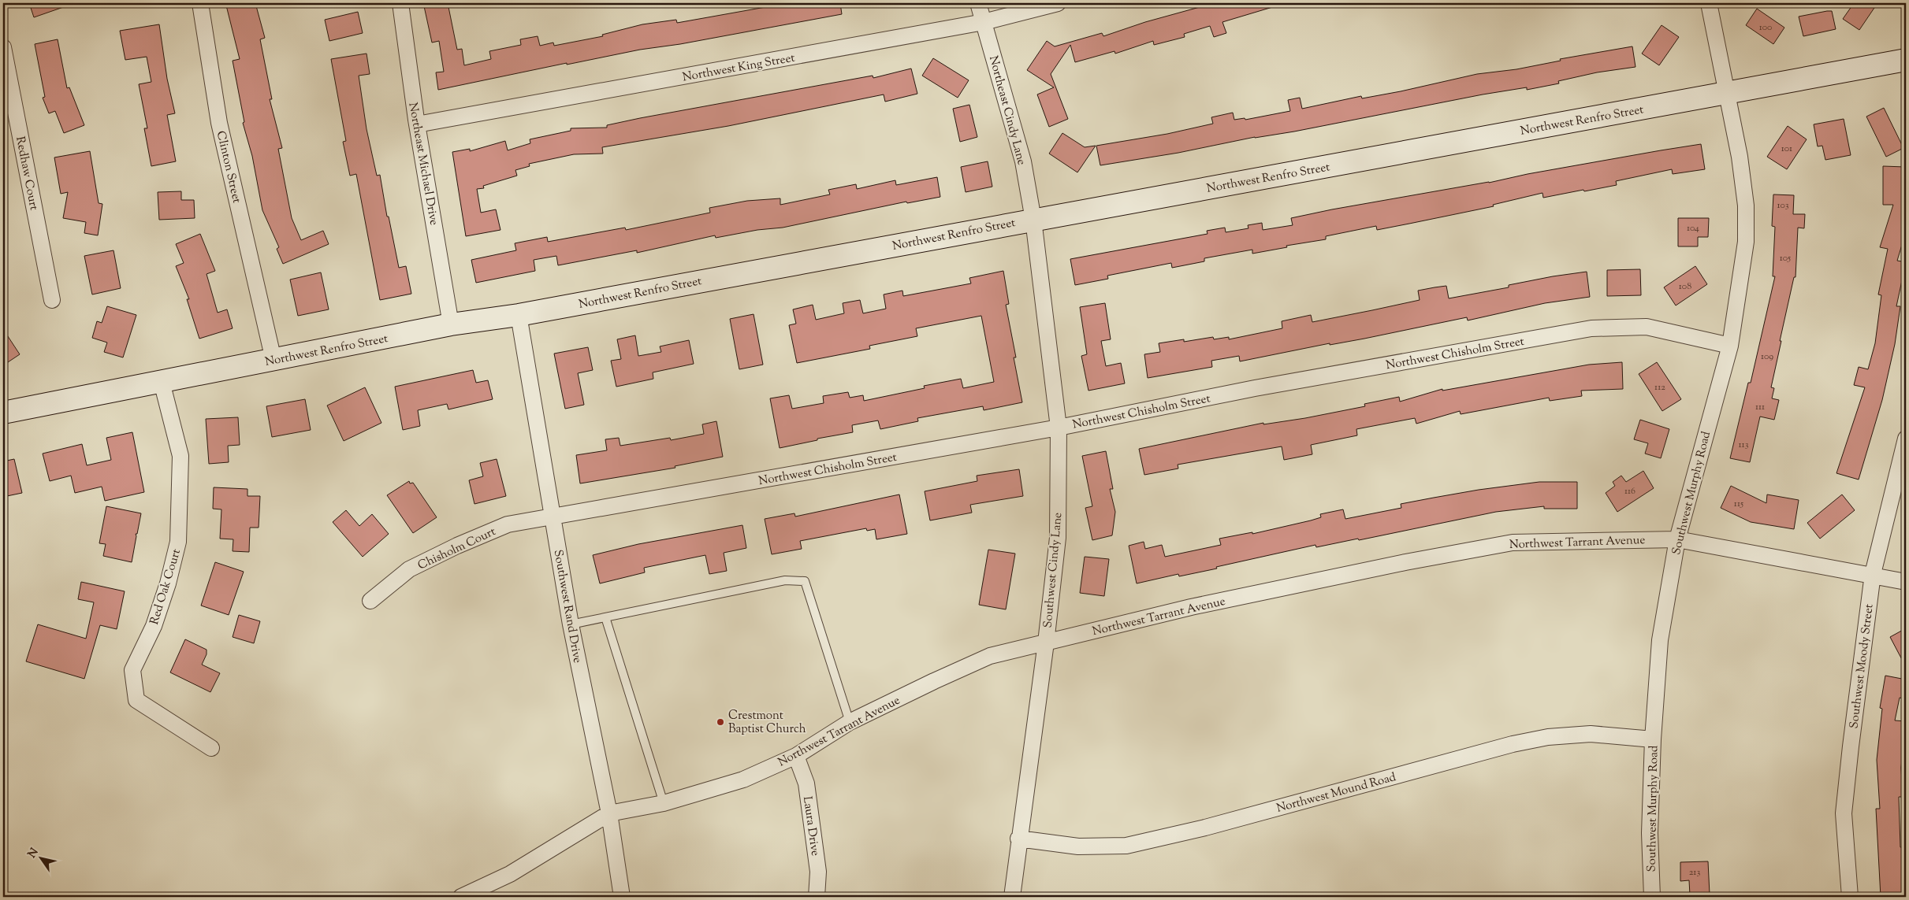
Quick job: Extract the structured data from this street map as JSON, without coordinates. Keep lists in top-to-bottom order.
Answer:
{
  "streets": {
    "main road": ["Northwest Renfro Street"],
    "street": [
      "Northwest King Street",
      "Northeast Cindy Lane",
      "Northeast Michael Drive",
      "Clinton Street",
      "Redhaw Court",
      "Northwest Chisholm Street",
      "Southwest Murphy Road",
      "Northwest Tarrant Avenue",
      "Chisholm Court",
      "Southwest Cindy Lane",
      "Red Oak Court",
      "Southwest Rand Drive",
      "Southwest Moody Street",
      "Northwest Mound Road",
      "Laura Drive"
    ]
  },
  "crossings": [
    ["Northwest King Street", "Northeast Cindy Lane"],
    ["Northwest King Street", "Northeast Michael Drive"],
    ["Northeast Cindy Lane", "Northwest Renfro Street"],
    ["Northeast Cindy Lane", "Southwest Cindy Lane"],
    ["Northwest Renfro Street", "Northeast Michael Drive"],
    ["Northwest Renfro Street", "Clinton Street"],
    ["Northwest Renfro Street", "Southwest Murphy Road"],
    ["Northwest Renfro Street", "Southwest Cindy Lane"],
    ["Northwest Renfro Street", "Red Oak Court"],
    ["Northwest Renfro Street", "Southwest Rand Drive"],
    ["Northwest Chisholm Street", "Southwest Murphy Road"],
    ["Northwest Chisholm Street", "Chisholm Court"],
    ["Northwest Chisholm Street", "Southwest Cindy Lane"],
    ["Northwest Chisholm Street", "Southwest Rand Drive"],
    ["Southwest Murphy Road", "Northwest Tarrant Avenue"],
    ["Southwest Murphy Road", "Northwest Mound Road"],
    ["Northwest Tarrant Avenue", "Southwest Cindy Lane"],
    ["Northwest Tarrant Avenue", "Southwest Rand Drive"],
    ["Northwest Tarrant Avenue", "Southwest Moody Street"],
    ["Northwest Tarrant Avenue", "Laura Drive"],
    ["Chisholm Court", "Southwest Rand Drive"],
    ["Southwest Cindy Lane", "Northwest Mound Road"]
  ],
  "places": ["Crestmont Baptist Church"],
  "house_numbers": [
    "100",
    "101",
    "103",
    "104",
    "105",
    "108",
    "109",
    "112",
    "111",
    "113",
    "116",
    "115",
    "213"
  ],
  "north": "top left"
}
